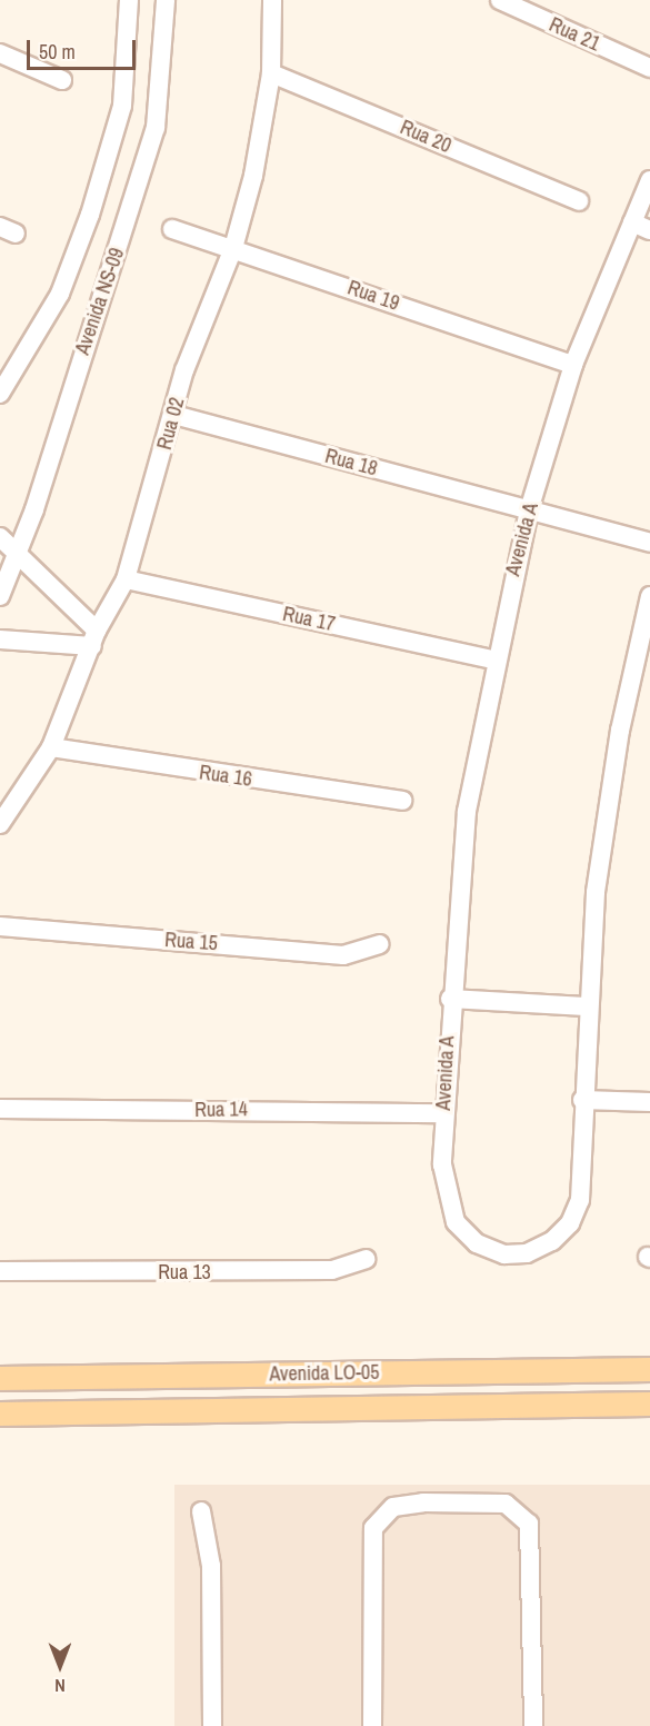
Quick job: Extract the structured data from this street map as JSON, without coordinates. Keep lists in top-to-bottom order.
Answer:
{
  "streets": {
    "main road": ["Avenida LO-05"],
    "street": [
      "Rua 21",
      "Rua 20",
      "Rua 19",
      "Avenida NS-09",
      "Rua 02",
      "Rua 18",
      "Avenida A",
      "Rua 17",
      "Rua 16",
      "Rua 15",
      "Rua 14",
      "Rua 13"
    ]
  },
  "crossings": [
    ["Rua 20", "Rua 02"],
    ["Rua 19", "Rua 02"],
    ["Rua 19", "Avenida A"],
    ["Rua 02", "Rua 18"],
    ["Rua 02", "Rua 17"],
    ["Rua 02", "Rua 16"],
    ["Rua 18", "Avenida A"],
    ["Avenida A", "Rua 17"],
    ["Avenida A", "Rua 14"]
  ],
  "scale_bar": "50 m",
  "north": "bottom"
}
